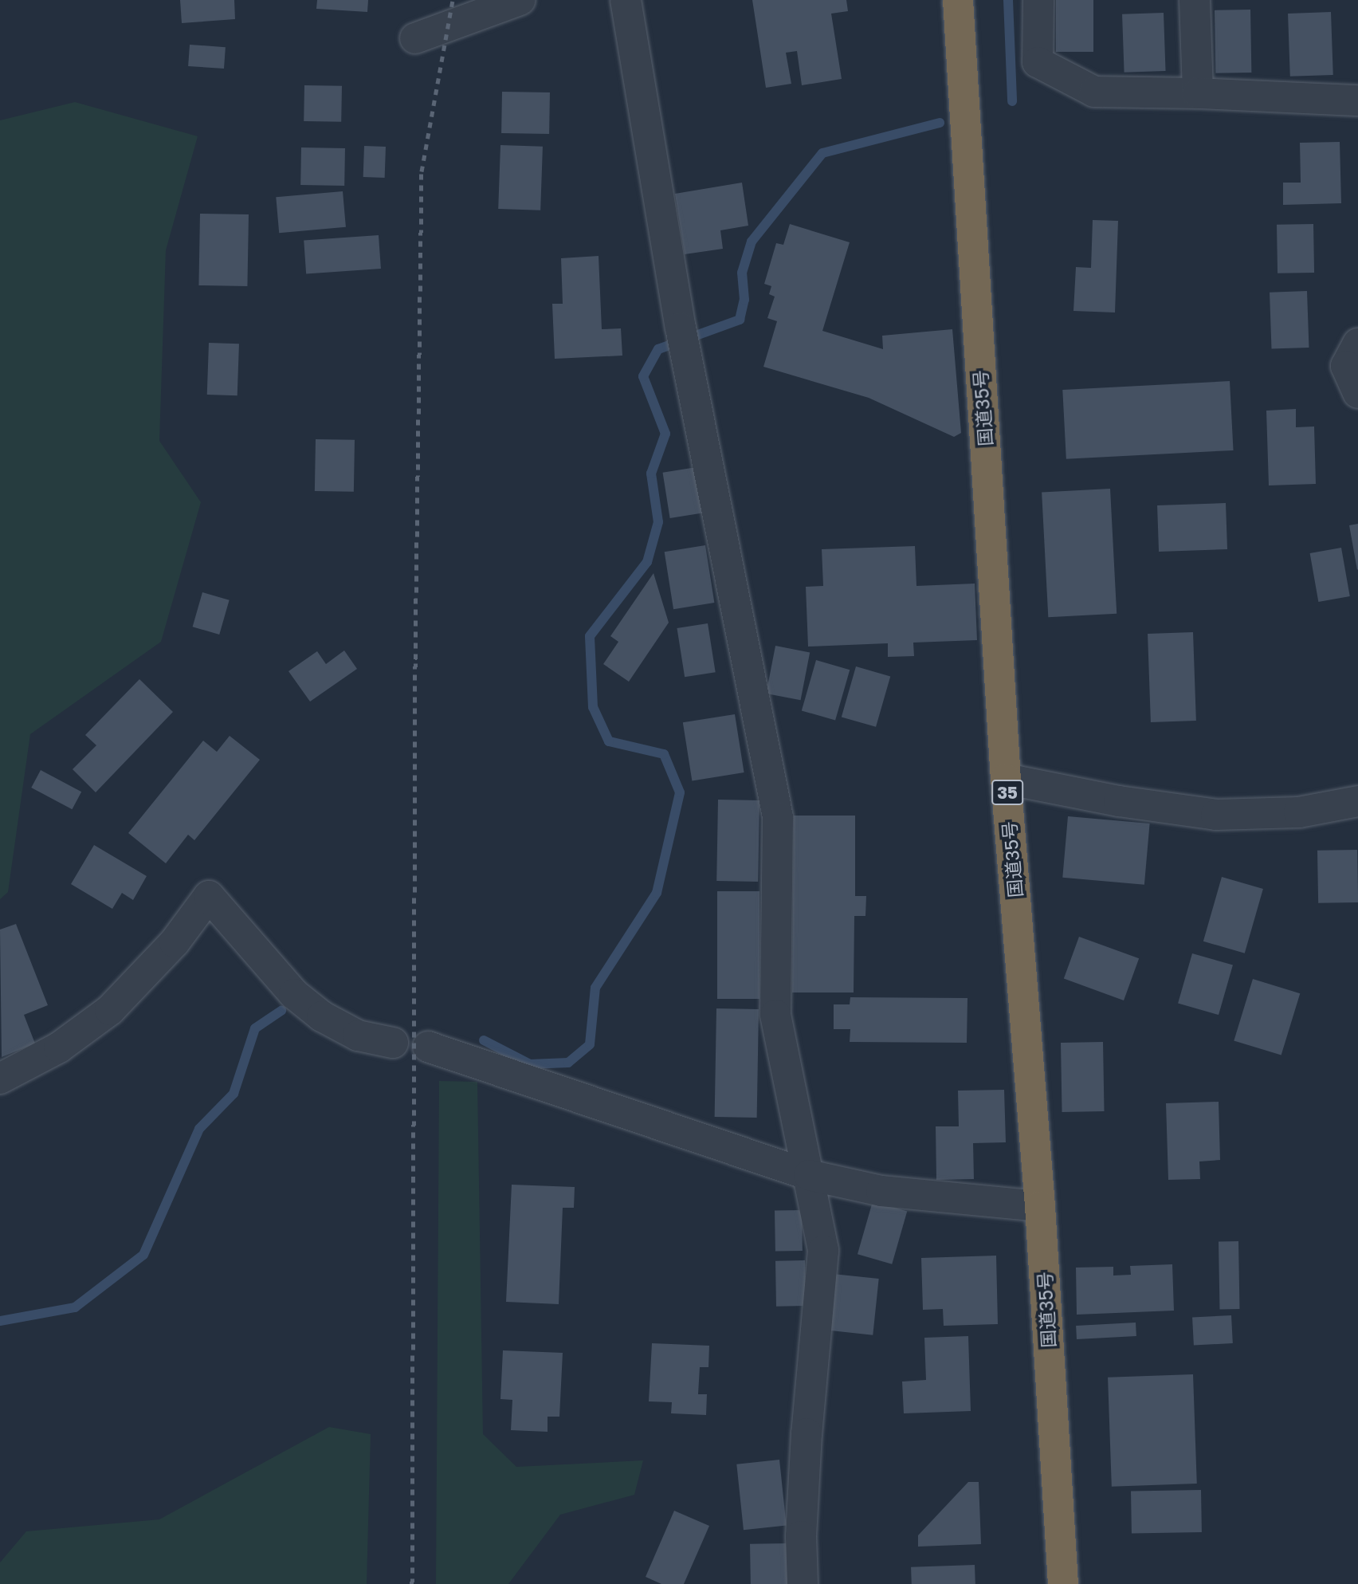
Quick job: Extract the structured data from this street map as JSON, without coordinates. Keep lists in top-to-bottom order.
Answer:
{
  "streets": {
    "highway": ["国道35号", "35"]
  }
}
